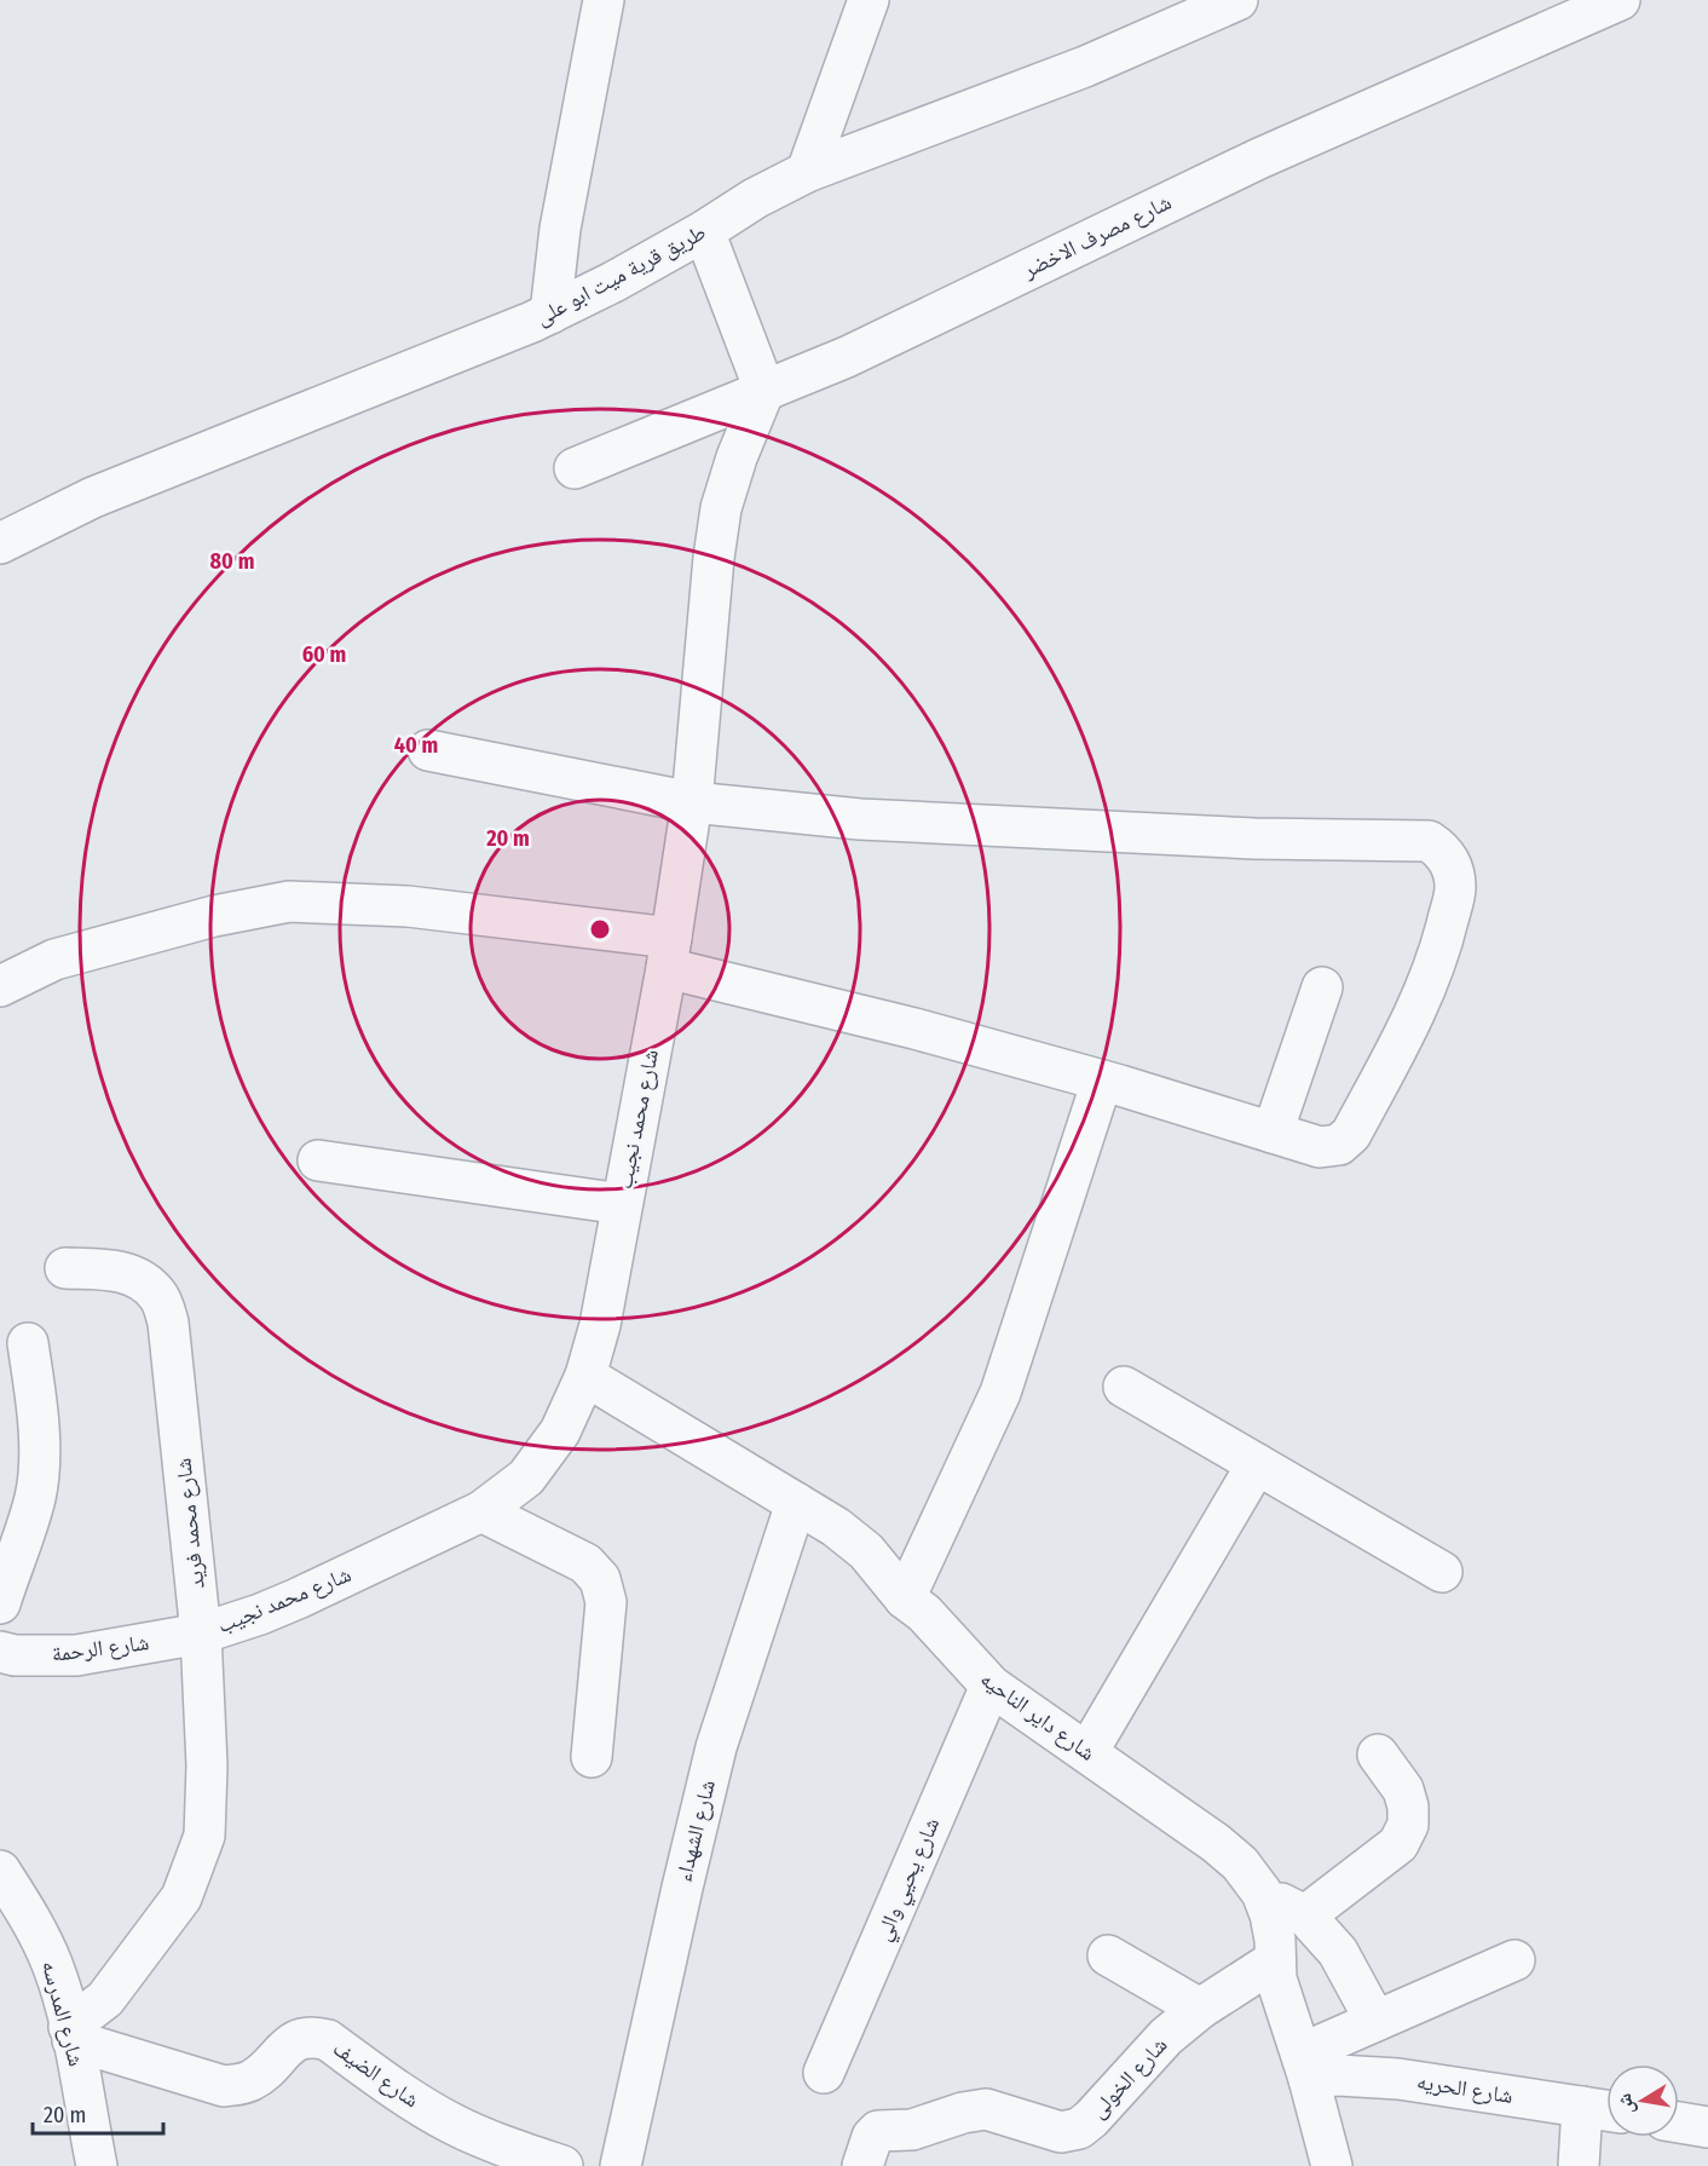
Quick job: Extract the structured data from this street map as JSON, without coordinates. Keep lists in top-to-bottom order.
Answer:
{
  "streets": {
    "street": [
      "شارع مصرف الاخضر",
      "طريق قرية ميت ابو على",
      "شارع محمد نجيب",
      "شارع محمد فريد",
      "شارع الرحمة",
      "شارع داير الناحيه",
      "شارع الشهداء",
      "شارع يحيي والي",
      "شارع المدرسه",
      "شارع الضيف",
      "شارع الخولى",
      "شارع الحريه"
    ]
  },
  "crossings": [
    ["شارع مصرف الاخضر", "شارع محمد نجيب"],
    ["شارع محمد نجيب", "شارع محمد فريد"],
    ["شارع محمد نجيب", "شارع الرحمة"],
    ["شارع محمد نجيب", "شارع داير الناحيه"],
    ["شارع محمد فريد", "شارع الرحمة"],
    ["شارع محمد فريد", "شارع المدرسه"],
    ["شارع محمد فريد", "شارع الضيف"],
    ["شارع داير الناحيه", "شارع الشهداء"],
    ["شارع داير الناحيه", "شارع يحيي والي"],
    ["شارع داير الناحيه", "شارع الخولى"],
    ["شارع داير الناحيه", "شارع الحريه"],
    ["شارع المدرسه", "شارع الضيف"]
  ],
  "scale_bar": "20 m",
  "north": "left",
  "rings": [
    "80 m",
    "60 m",
    "40 m",
    "20 m"
  ]
}
